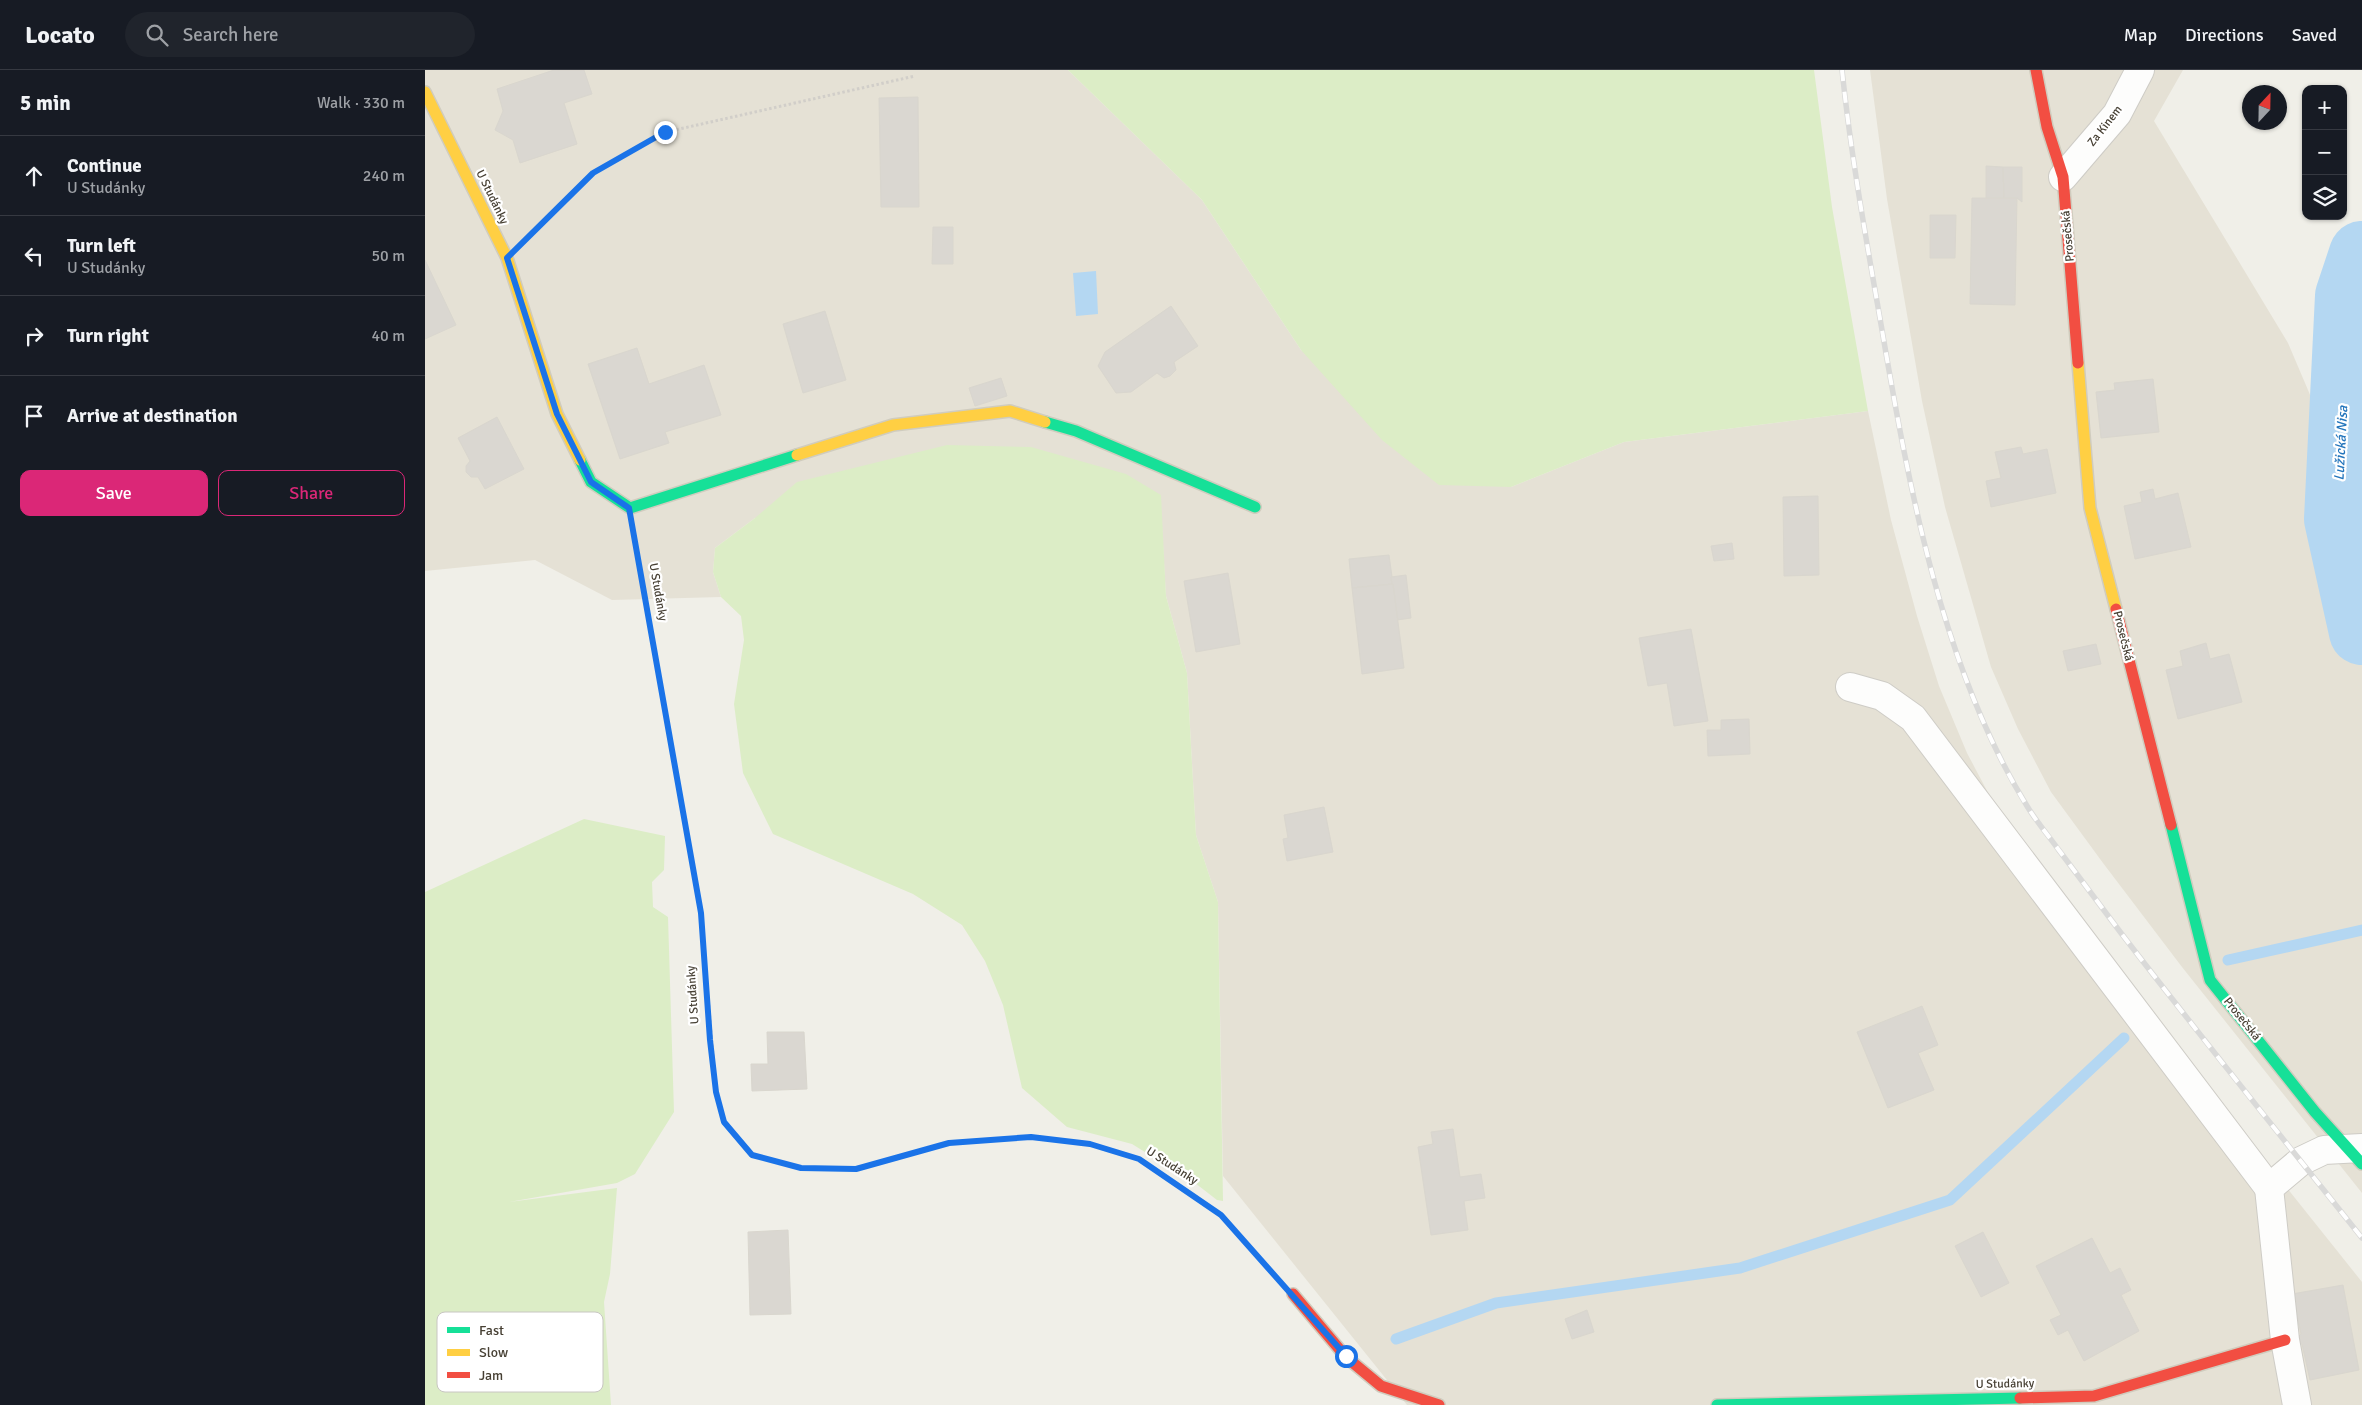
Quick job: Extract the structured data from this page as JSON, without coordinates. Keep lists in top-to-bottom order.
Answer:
{
  "streets": {
    "street": ["Za Kinem", "U Studánky", "Prosečská"]
  },
  "crossings": [
    ["Za Kinem", "Prosečská"]
  ],
  "water": ["Lužická Nisa"],
  "legend": ["Fast", "Slow", "Jam"],
  "north": "top",
  "page": {
    "header": "Locato",
    "search": "Search here",
    "nav": ["Map", "Directions", "Saved"],
    "heading": ["5 min", "Walk · 330 m"],
    "map_buttons": ["+", "−"],
    "list": [
      ["Continue", "U Studánky", "240 m"],
      ["Turn left", "U Studánky", "50 m"],
      ["Turn right", "40 m"],
      "Arrive at destination"
    ],
    "buttons": ["Save", "Share"]
  }
}
